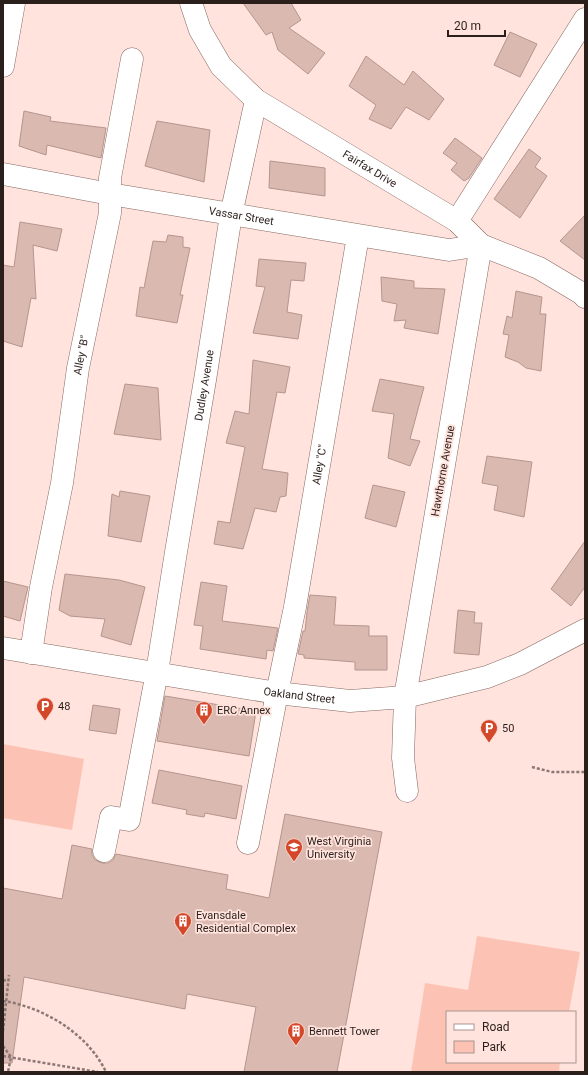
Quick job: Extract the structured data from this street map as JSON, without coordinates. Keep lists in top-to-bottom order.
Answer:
{
  "streets": {
    "street": [
      "Fairfax Drive",
      "Vassar Street",
      "Alley \"B\"",
      "Dudley Avenue",
      "Alley \"C\"",
      "Hawthorne Avenue",
      "Oakland Street"
    ]
  },
  "crossings": [
    ["Fairfax Drive", "Vassar Street"],
    ["Fairfax Drive", "Dudley Avenue"],
    ["Fairfax Drive", "Hawthorne Avenue"],
    ["Vassar Street", "Alley \"B\""],
    ["Vassar Street", "Dudley Avenue"],
    ["Vassar Street", "Alley \"C\""],
    ["Vassar Street", "Hawthorne Avenue"],
    ["Alley \"B\"", "Oakland Street"],
    ["Dudley Avenue", "Oakland Street"],
    ["Alley \"C\"", "Oakland Street"],
    ["Hawthorne Avenue", "Oakland Street"]
  ],
  "places": {
    "parking": ["48", "50"],
    "building": ["ERC Annex", "Evansdale Residential Complex", "Bennett Tower"],
    "school or university": ["West Virginia University"]
  },
  "legend": ["Road", "Park"],
  "scale_bar": "20 m"
}
